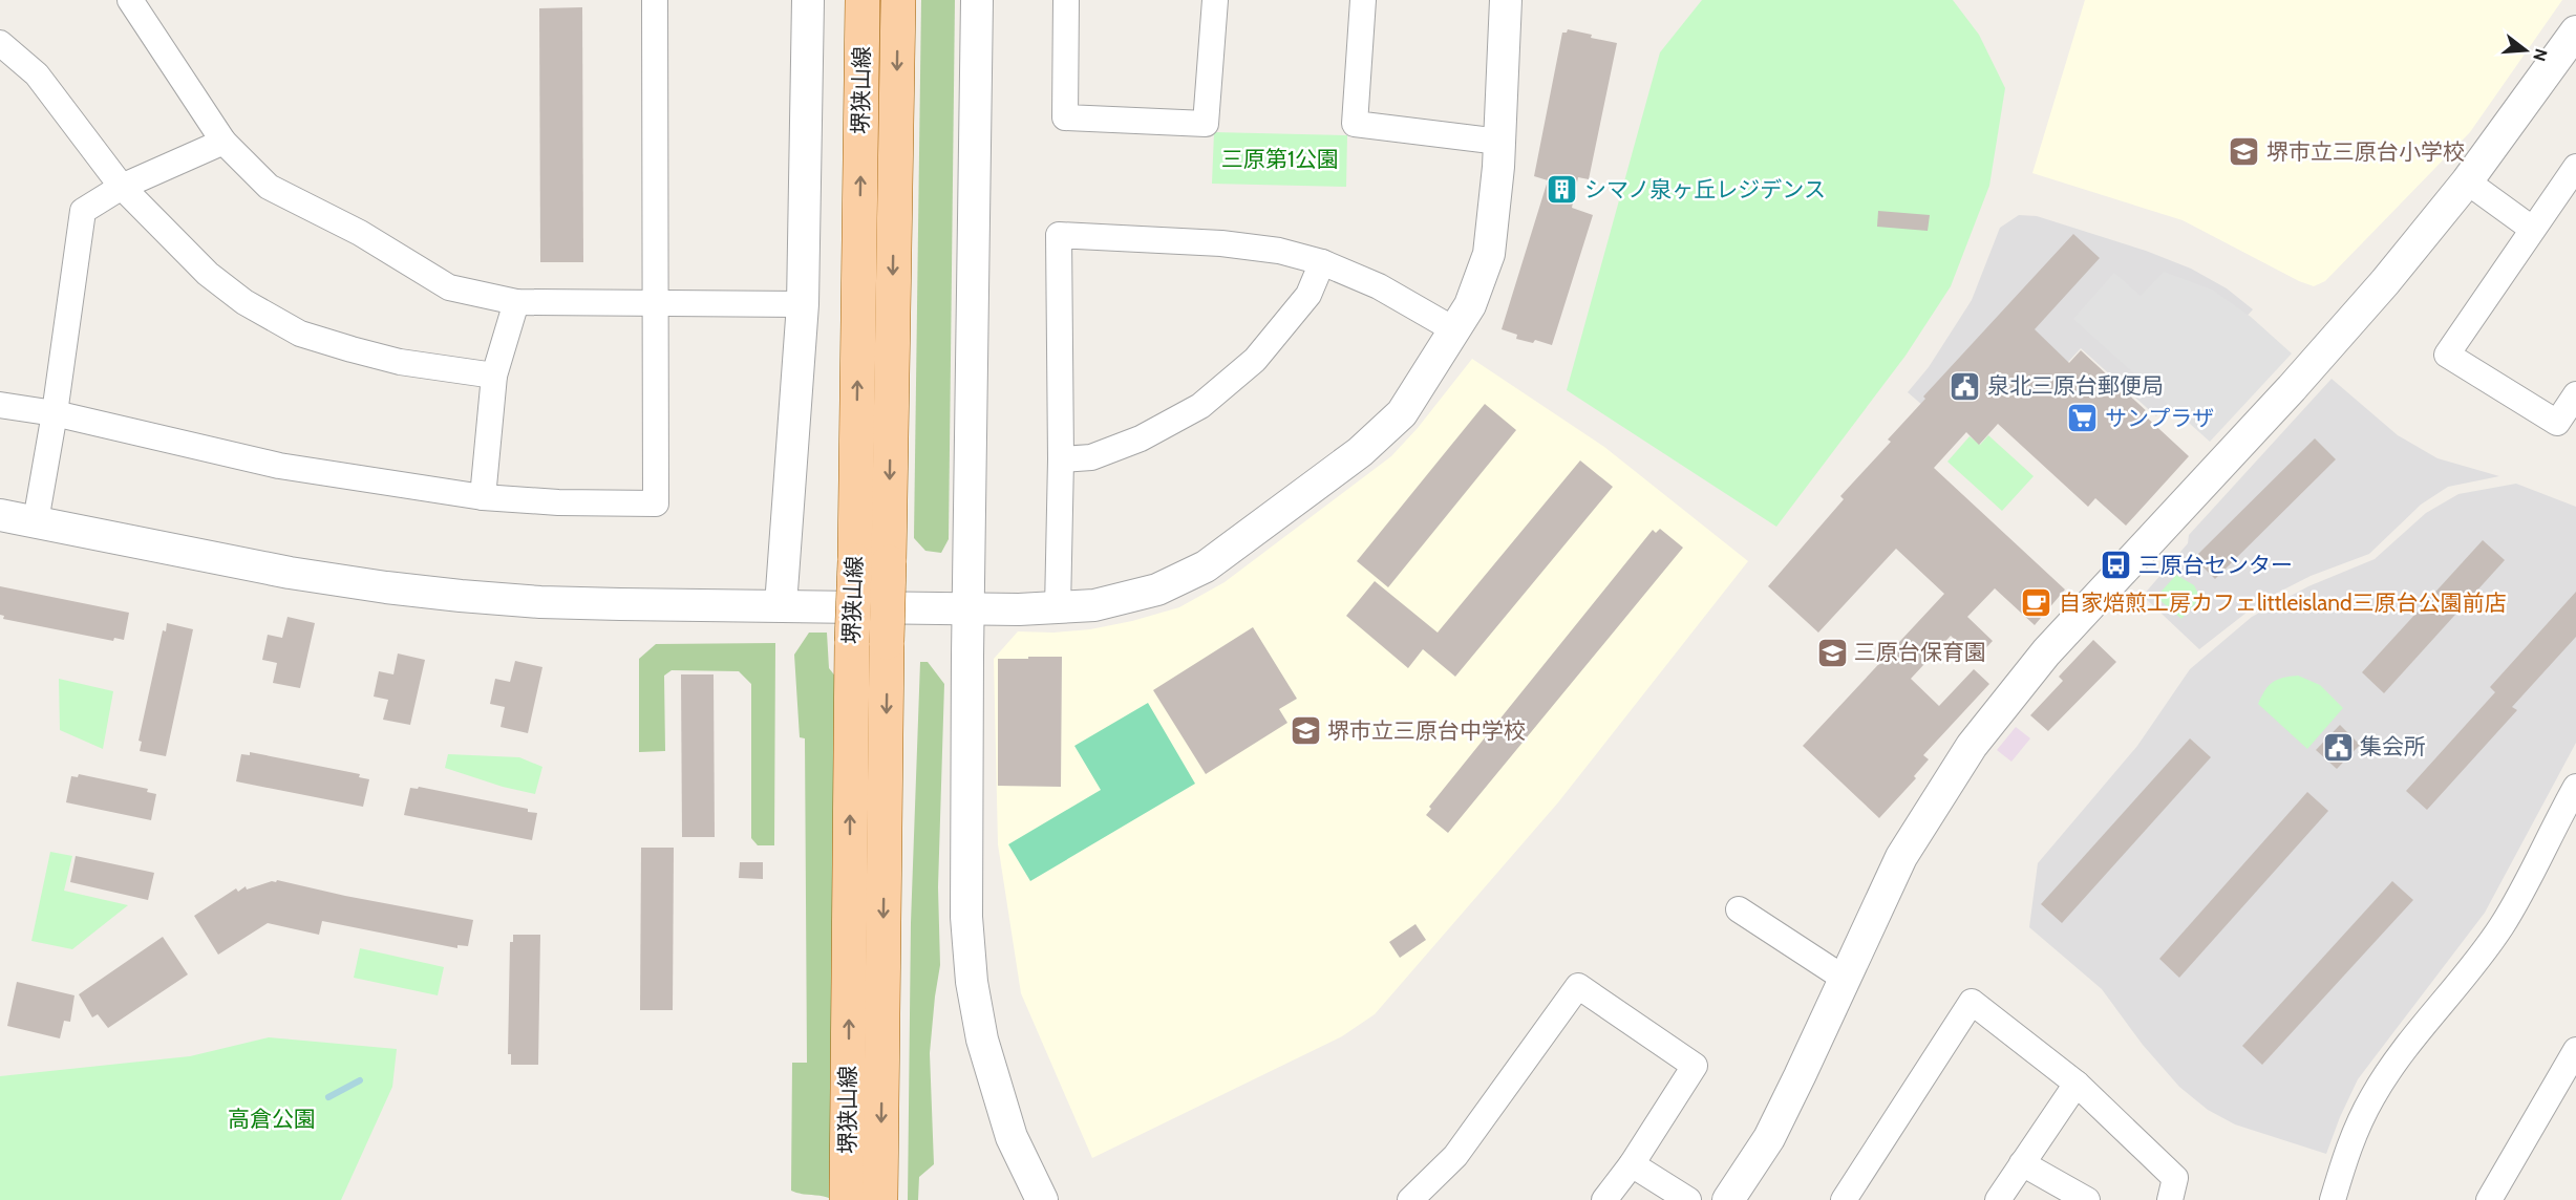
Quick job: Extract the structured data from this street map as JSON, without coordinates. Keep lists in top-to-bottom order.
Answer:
{
  "streets": {
    "main road": ["堺狭山線"]
  },
  "parks": ["三原第1公園", "高倉公園"],
  "places": {
    "school or university": ["堺市立三原台小学校", "三原台保育園", "堺市立三原台中学校"],
    "building": ["シマノ泉ヶ丘レジデンス"],
    "public building": ["泉北三原台郵便局", "集会所"],
    "supermarket": ["サンプラザ"],
    "bus stop": ["三原台センター"],
    "cafe": ["自家焙煎工房カフェlittleisland三原台公園前店"]
  },
  "north": "right"
}
